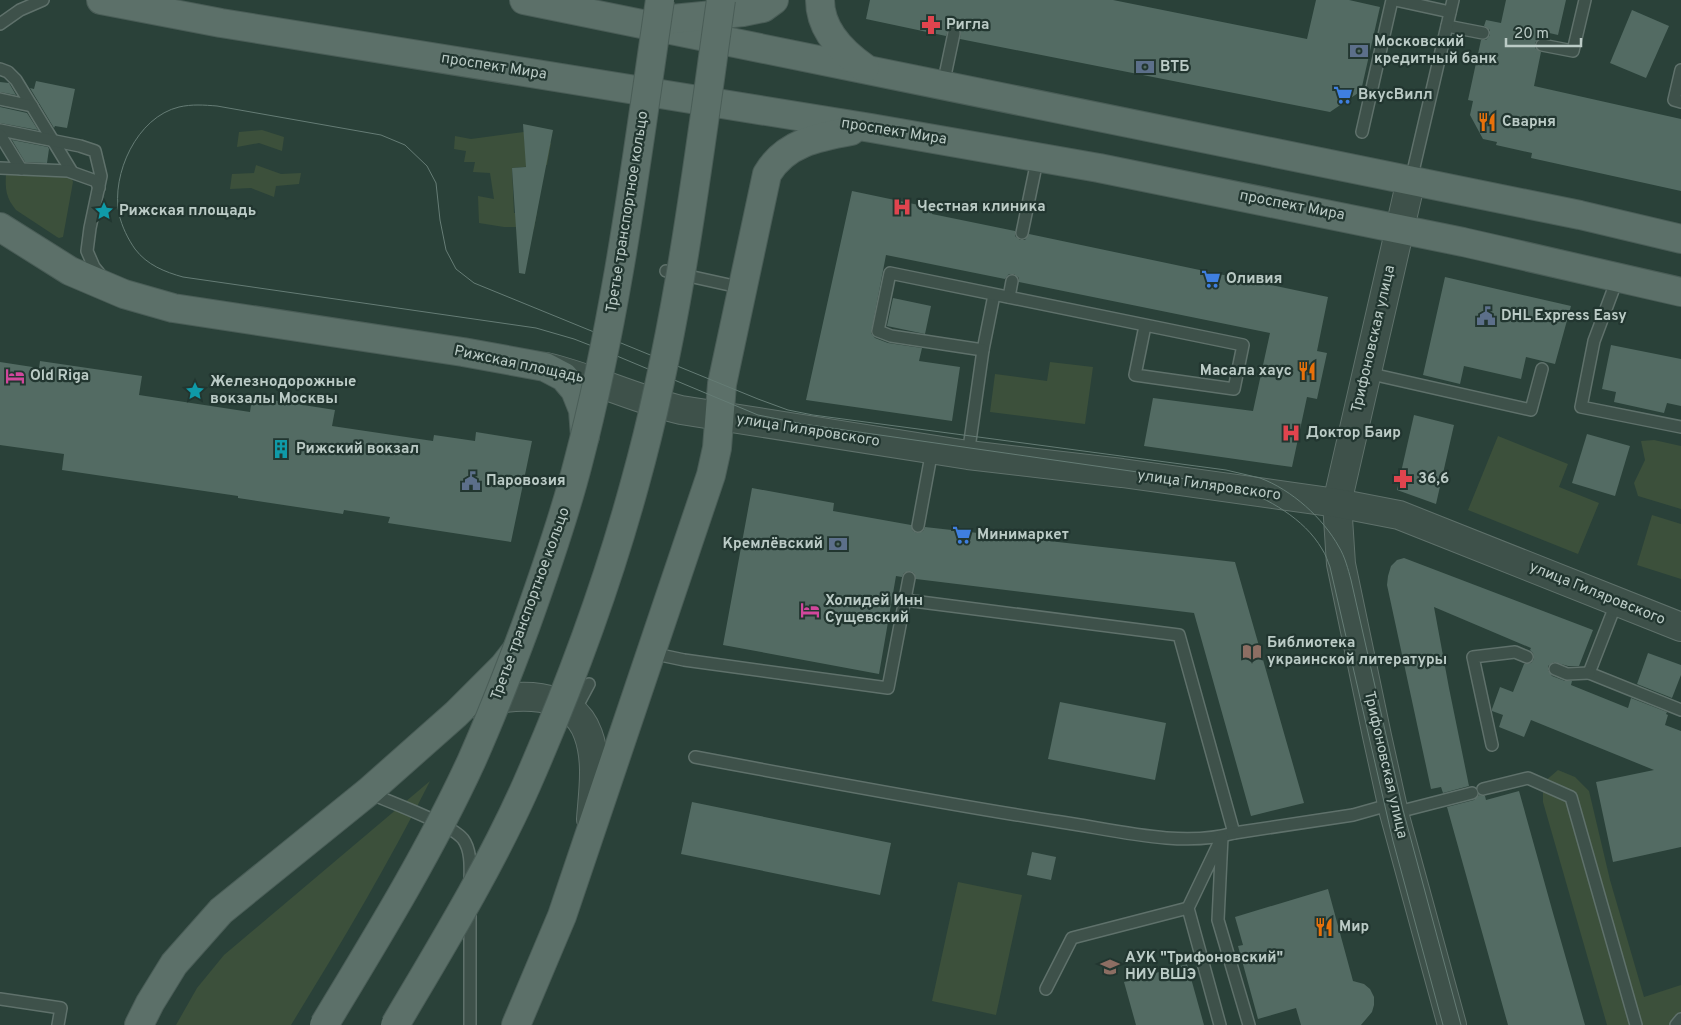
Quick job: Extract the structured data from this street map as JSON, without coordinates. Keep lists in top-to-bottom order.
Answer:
{
  "streets": {
    "main road": ["проспект Мира", "Третье транспортное кольцо", "Рижская площадь"],
    "street": ["Трифоновская улица", "улица Гиляровского"]
  },
  "crossings": [
    ["проспект Мира", "Трифоновская улица"],
    ["Трифоновская улица", "улица Гиляровского"],
    ["Рижская площадь", "улица Гиляровского"]
  ],
  "places": {
    "pharmacy": ["Ригла", "36,6"],
    "bank": ["Московский кредитный банк", "ВТБ", "Кремлёвский"],
    "supermarket": ["ВкусВилл", "Оливия", "Минимаркет"],
    "restaurant": ["Сварня", "Масала хаус", "Мир"],
    "hospital": ["Честная клиника", "Доктор Баир"],
    "place": ["Рижская площадь", "Железнодорожные вокзалы Москвы"],
    "public building": ["DHL Express Easy", "Паровозия"],
    "hotel": ["Old Riga", "Холидей Инн Сущевский"],
    "building": ["Рижский вокзал"],
    "library": ["Библиотека украинской литературы"],
    "school or university": ["АУК \"Трифоновский\" НИУ ВШЭ"]
  },
  "scale_bar": "20 m"
}
